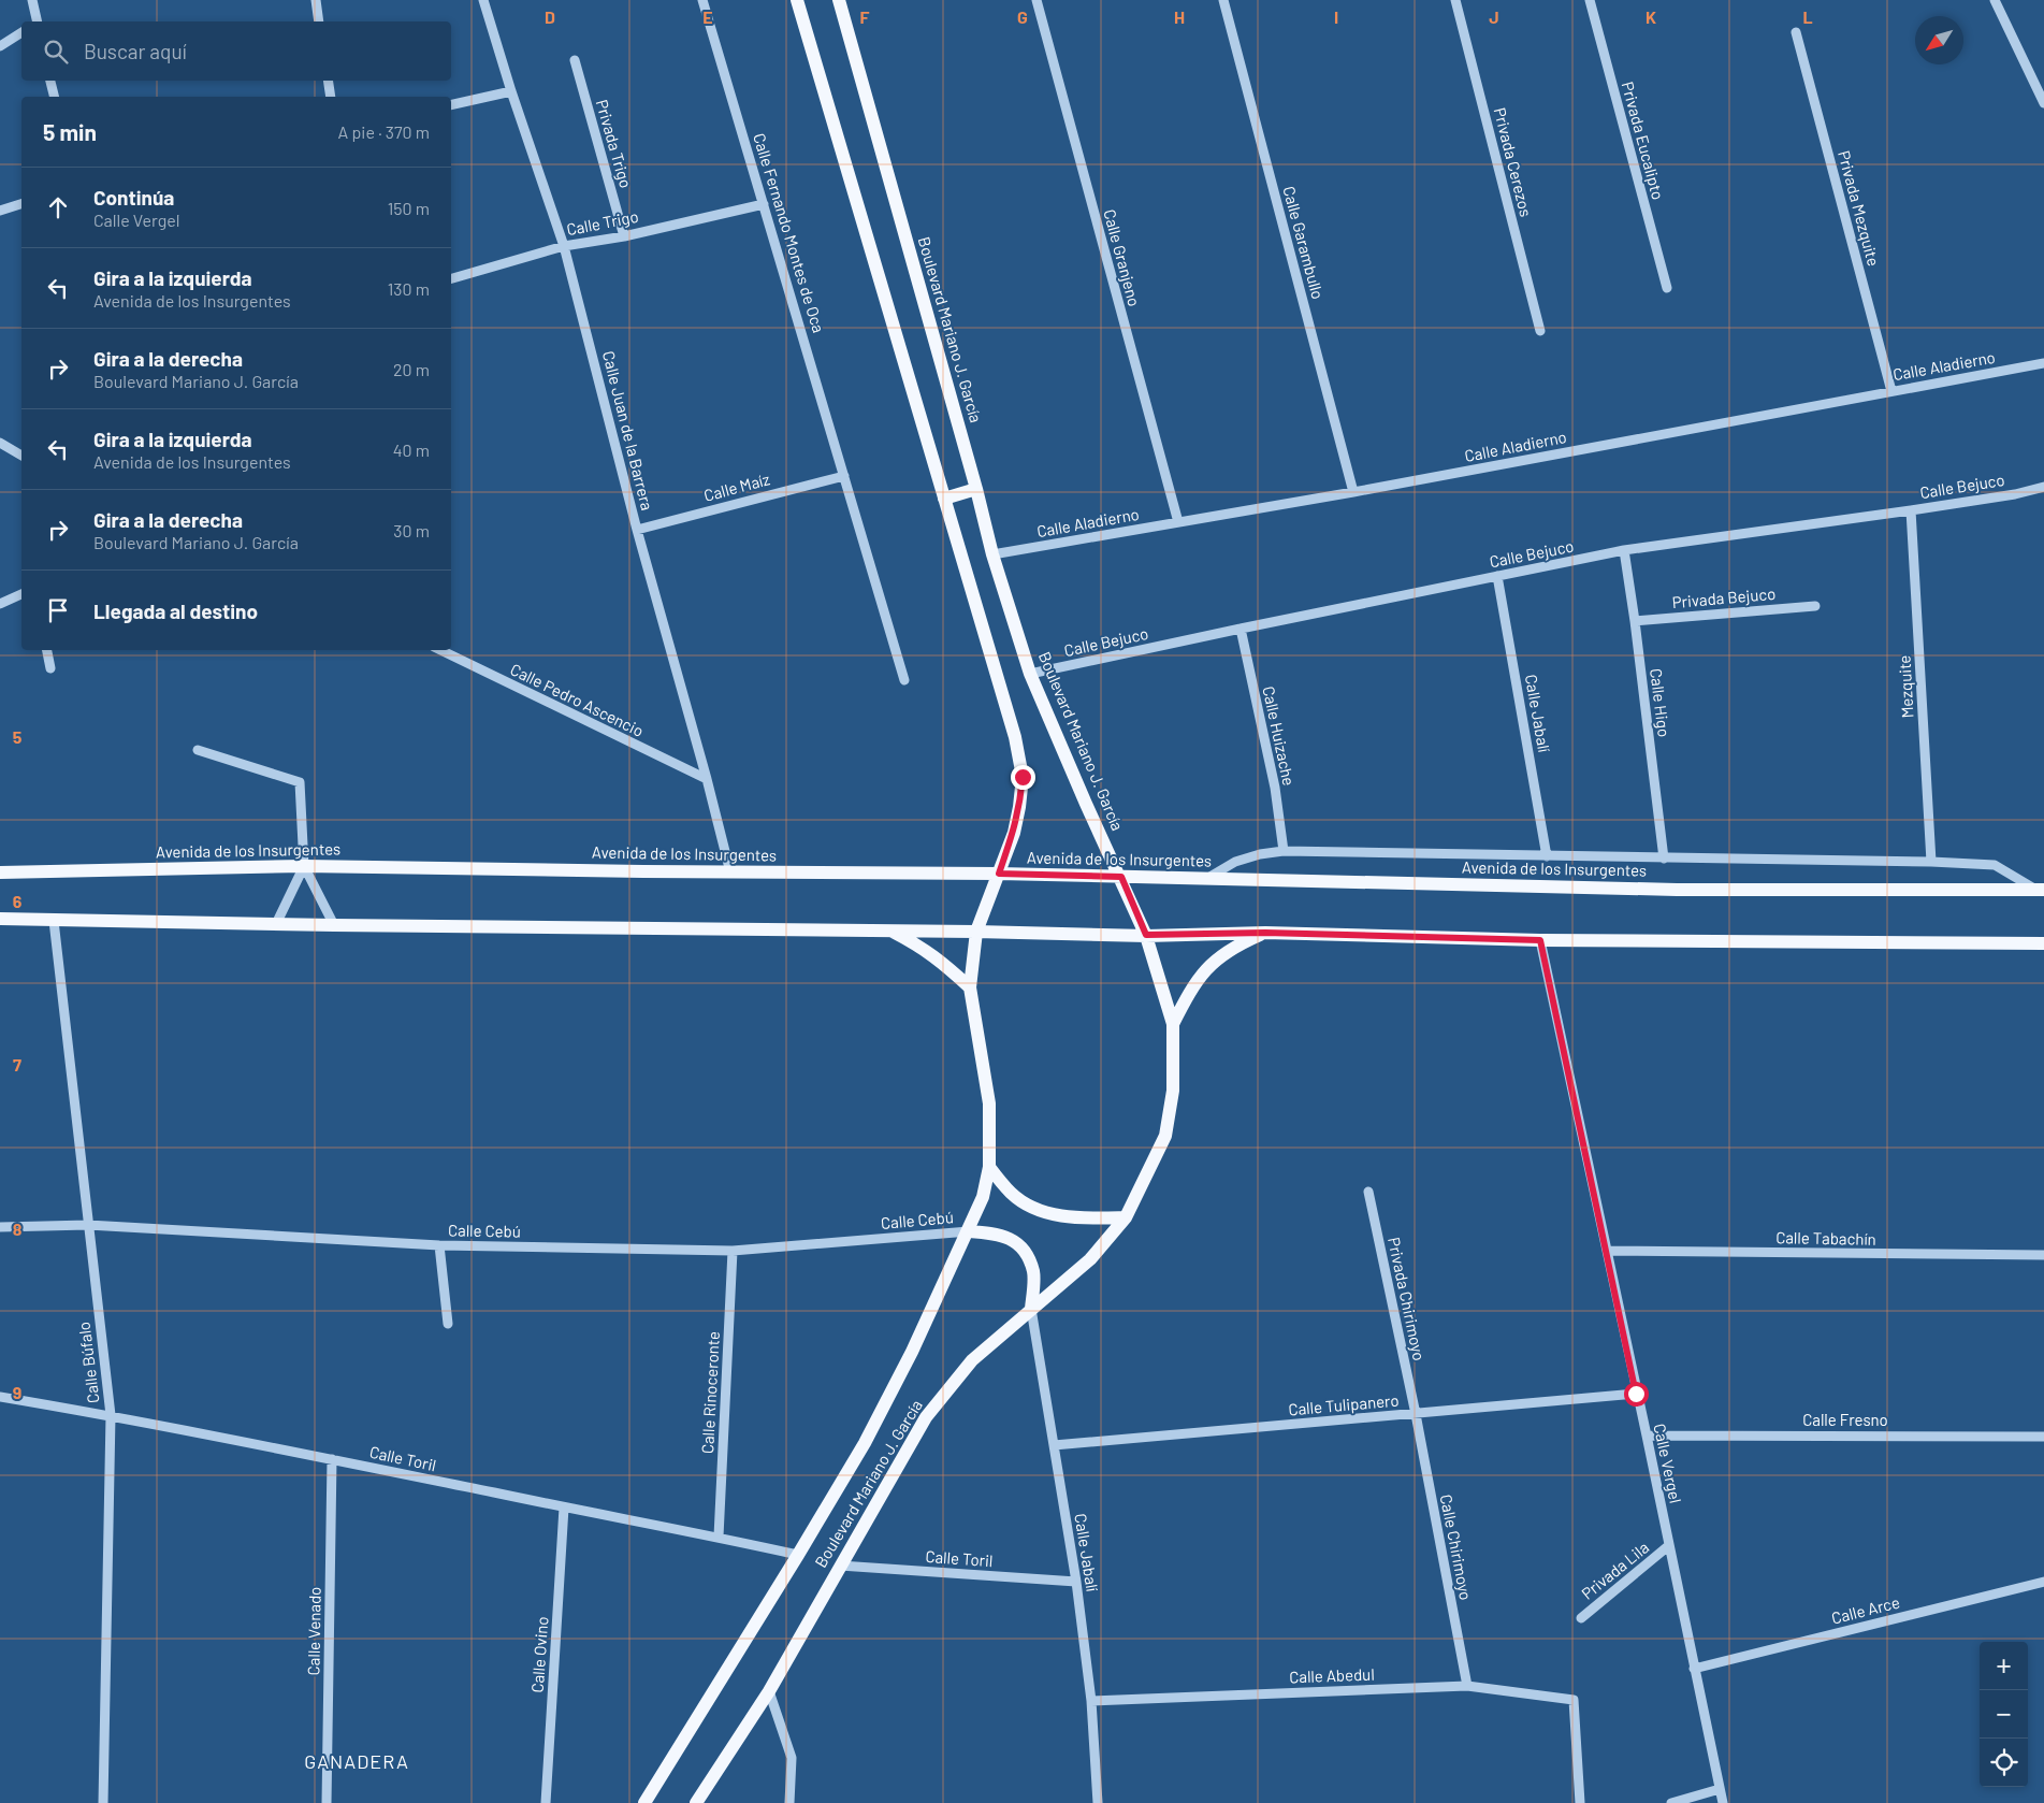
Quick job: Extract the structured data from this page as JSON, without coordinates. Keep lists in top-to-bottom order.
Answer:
{
  "streets": {
    "main road": ["Boulevard Mariano J. García", "Avenida de los Insurgentes"],
    "street": [
      "Privada Eucalipto",
      "Privada Trigo",
      "Privada Cerezos",
      "Privada Mezquite",
      "Calle Trigo",
      "Calle Fernando Montes de Oca",
      "Calle Garambullo",
      "Calle Granjeno",
      "Calle Aladierno",
      "Calle Juan de la Barrera",
      "Calle Bejuco",
      "Calle Maíz",
      "Privada Bejuco",
      "Mezquite",
      "Calle Pedro Ascencio",
      "Calle Higo",
      "Calle Jabalí",
      "Calle Huizache",
      "Calle Cebú",
      "Calle Tabachín",
      "Privada Chirimoyo",
      "Calle Búfalo",
      "Calle Rinoceronte",
      "Calle Tulipanero",
      "Calle Fresno",
      "Calle Toril",
      "Calle Vergel",
      "Calle Chirimoyo",
      "Privada Lila",
      "Calle Arce",
      "Calle Venado",
      "Calle Ovino",
      "Calle Abedul"
    ]
  },
  "crossings": [
    ["Privada Trigo", "Calle Trigo"],
    ["Privada Mezquite", "Calle Aladierno"],
    ["Calle Trigo", "Calle Fernando Montes de Oca"],
    ["Calle Trigo", "Calle Juan de la Barrera"],
    ["Calle Fernando Montes de Oca", "Calle Maíz"],
    ["Calle Garambullo", "Calle Aladierno"],
    ["Calle Granjeno", "Calle Aladierno"],
    ["Boulevard Mariano J. García", "Calle Aladierno"],
    ["Boulevard Mariano J. García", "Calle Bejuco"],
    ["Boulevard Mariano J. García", "Calle Jabalí"],
    ["Boulevard Mariano J. García", "Avenida de los Insurgentes"],
    ["Boulevard Mariano J. García", "Calle Cebú"],
    ["Boulevard Mariano J. García", "Calle Toril"],
    ["Calle Juan de la Barrera", "Calle Maíz"],
    ["Calle Juan de la Barrera", "Calle Pedro Ascencio"],
    ["Calle Juan de la Barrera", "Avenida de los Insurgentes"],
    ["Calle Bejuco", "Mezquite"],
    ["Calle Bejuco", "Calle Higo"],
    ["Calle Bejuco", "Calle Jabalí"],
    ["Calle Bejuco", "Calle Huizache"],
    ["Privada Bejuco", "Calle Higo"],
    ["Calle Jabalí", "Calle Tulipanero"],
    ["Calle Jabalí", "Calle Toril"],
    ["Calle Jabalí", "Calle Abedul"],
    ["Calle Cebú", "Calle Búfalo"],
    ["Calle Cebú", "Calle Rinoceronte"],
    ["Calle Tabachín", "Calle Vergel"],
    ["Privada Chirimoyo", "Calle Tulipanero"],
    ["Privada Chirimoyo", "Calle Chirimoyo"],
    ["Calle Búfalo", "Calle Toril"],
    ["Calle Rinoceronte", "Calle Toril"],
    ["Calle Tulipanero", "Calle Vergel"],
    ["Calle Tulipanero", "Calle Chirimoyo"],
    ["Calle Fresno", "Calle Vergel"],
    ["Calle Toril", "Calle Venado"],
    ["Calle Toril", "Calle Ovino"],
    ["Calle Vergel", "Privada Lila"],
    ["Calle Vergel", "Calle Arce"],
    ["Calle Chirimoyo", "Calle Abedul"]
  ],
  "districts": ["GANADERA"],
  "north": "bottom left",
  "page": {
    "search": "Buscar aquí",
    "heading": ["5 min", "A pie · 370 m"],
    "list": [
      ["Continúa", "Calle Vergel", "150 m"],
      ["Gira a la izquierda", "Avenida de los Insurgentes", "130 m"],
      ["Gira a la derecha", "Boulevard Mariano J. García", "20 m"],
      ["Gira a la izquierda", "Avenida de los Insurgentes", "40 m"],
      ["Gira a la derecha", "Boulevard Mariano J. García", "30 m"],
      "Llegada al destino"
    ],
    "map_buttons": ["+", "−"]
  },
  "grid": {
    "columns": [
      "D",
      "E",
      "F",
      "G",
      "H",
      "I",
      "J",
      "K",
      "L"
    ],
    "rows": [
      "5",
      "6",
      "7",
      "8",
      "9"
    ]
  }
}
